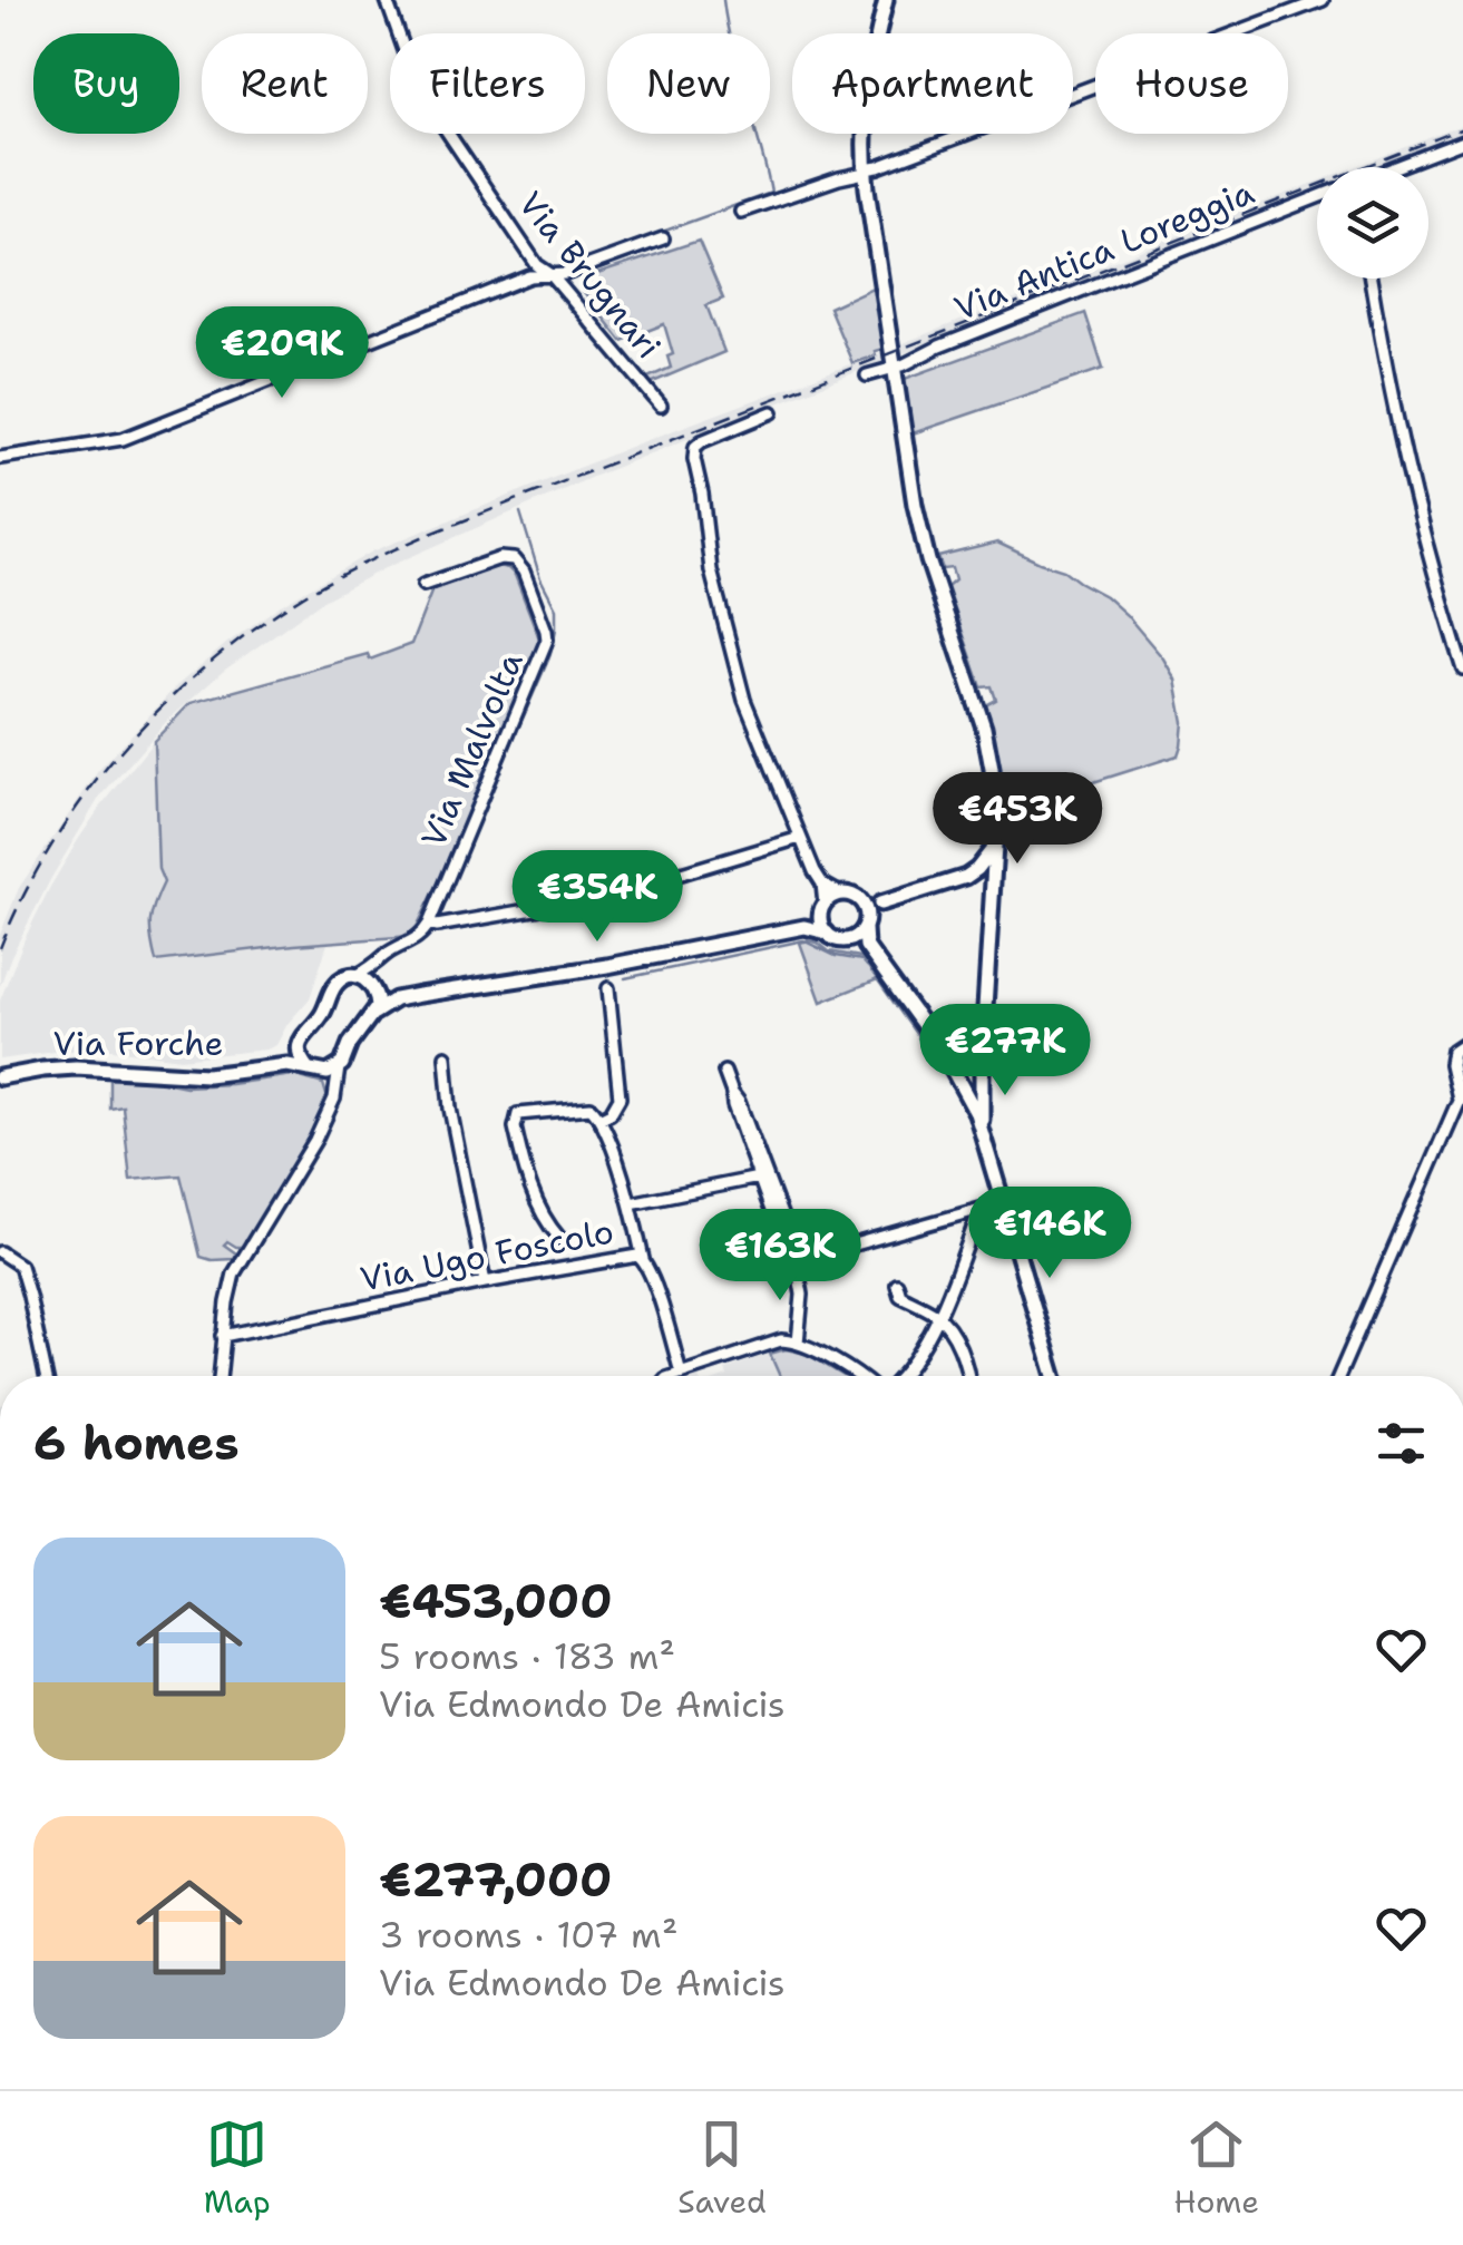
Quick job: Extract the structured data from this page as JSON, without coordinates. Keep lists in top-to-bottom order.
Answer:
{
  "streets": {
    "street": [
      "Via Antica Loreggia",
      "Via Brugnari",
      "Via Malvolta",
      "Via Forche",
      "Via Ugo Foscolo"
    ]
  },
  "page": {
    "chip": [
      "Buy",
      "Rent",
      "Filters",
      "New",
      "Apartment",
      "House"
    ],
    "price": [
      "€209K",
      "€453K",
      "€354K",
      "€277K",
      "€146K",
      "€163K"
    ],
    "heading": "6 homes",
    "list": [
      {
        "name": "€453,000",
        "note": "5 rooms · 183 m² · Via Edmondo De Amicis"
      },
      {
        "name": "€277,000",
        "note": "3 rooms · 107 m² · Via Edmondo De Amicis"
      }
    ],
    "tabs": ["Map", "Saved", "Home"]
  }
}
